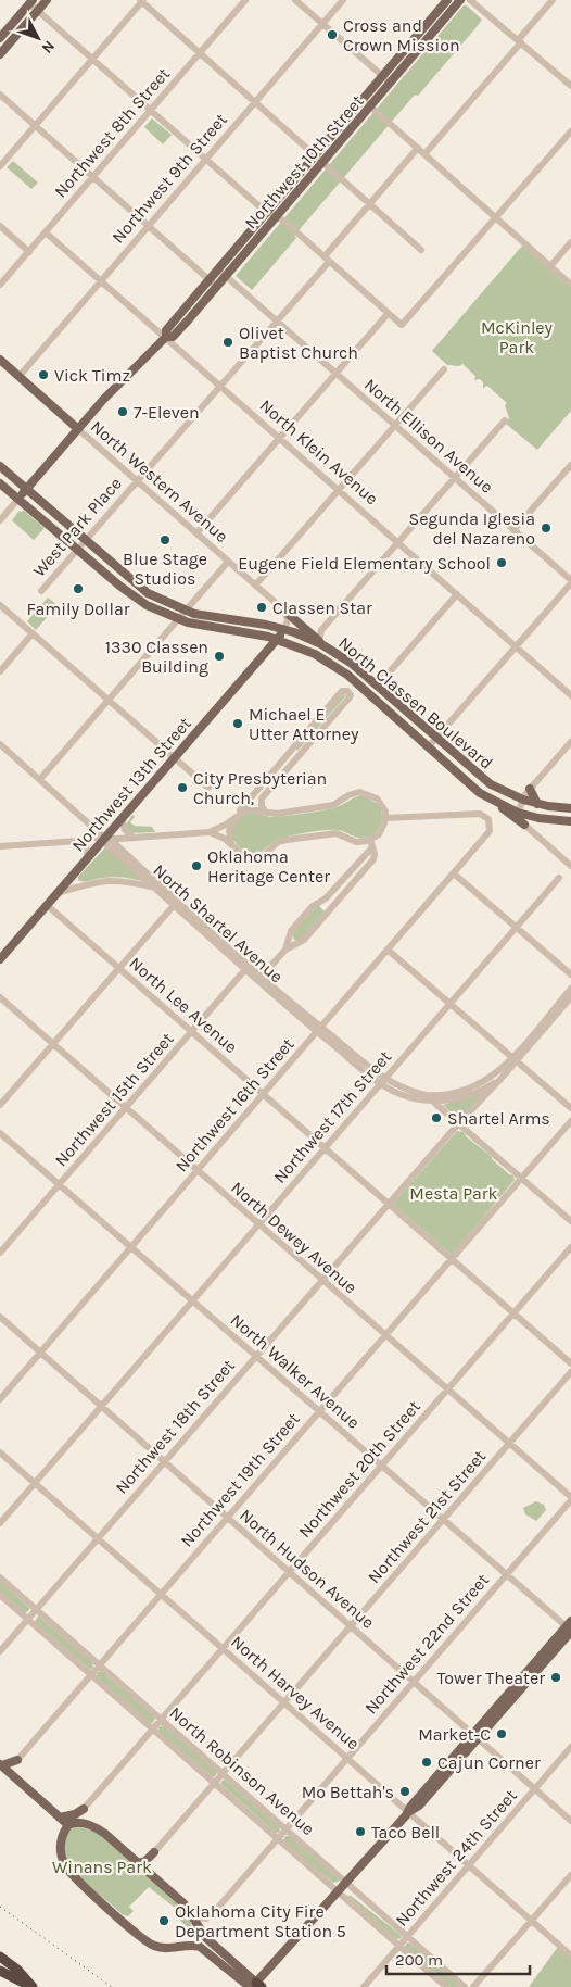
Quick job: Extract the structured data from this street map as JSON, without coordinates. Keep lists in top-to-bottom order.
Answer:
{
  "streets": {
    "main road": [
      "Northwest 10th Street",
      "North Western Avenue",
      "North Classen Boulevard",
      "Northwest 13th Street"
    ],
    "street": [
      "Northwest 8th Street",
      "Northwest 9th Street",
      "North Ellison Avenue",
      "North Klein Avenue",
      "West Park Place",
      "North Shartel Avenue",
      "North Lee Avenue",
      "Northwest 15th Street",
      "Northwest 16th Street",
      "Northwest 17th Street",
      "North Dewey Avenue",
      "North Walker Avenue",
      "Northwest 18th Street",
      "Northwest 20th Street",
      "Northwest 19th Street",
      "Northwest 21st Street",
      "North Hudson Avenue",
      "Northwest 22nd Street",
      "North Harvey Avenue",
      "North Robinson Avenue",
      "Northwest 24th Street"
    ]
  },
  "crossings": [
    ["Northwest 8th Street", "North Klein Avenue"],
    ["Northwest 10th Street", "North Ellison Avenue"],
    ["Northwest 10th Street", "North Klein Avenue"],
    ["Northwest 10th Street", "North Western Avenue"],
    ["Northwest 10th Street", "North Classen Boulevard"],
    ["Northwest 9th Street", "North Klein Avenue"],
    ["Northwest 9th Street", "North Western Avenue"],
    ["North Ellison Avenue", "West Park Place"],
    ["North Klein Avenue", "West Park Place"],
    ["North Western Avenue", "West Park Place"],
    ["West Park Place", "North Classen Boulevard"],
    ["North Classen Boulevard", "Northwest 13th Street"],
    ["Northwest 13th Street", "North Shartel Avenue"],
    ["Northwest 13th Street", "North Lee Avenue"],
    ["North Shartel Avenue", "Northwest 15th Street"],
    ["North Shartel Avenue", "Northwest 16th Street"],
    ["North Shartel Avenue", "Northwest 17th Street"],
    ["North Shartel Avenue", "Northwest 18th Street"],
    ["North Shartel Avenue", "Northwest 19th Street"],
    ["North Lee Avenue", "Northwest 15th Street"],
    ["North Lee Avenue", "Northwest 16th Street"],
    ["North Lee Avenue", "Northwest 17th Street"],
    ["North Lee Avenue", "Northwest 18th Street"],
    ["North Lee Avenue", "Northwest 20th Street"],
    ["North Lee Avenue", "Northwest 19th Street"],
    ["Northwest 15th Street", "North Dewey Avenue"],
    ["Northwest 15th Street", "North Walker Avenue"],
    ["Northwest 16th Street", "North Dewey Avenue"],
    ["Northwest 16th Street", "North Walker Avenue"],
    ["Northwest 16th Street", "North Hudson Avenue"],
    ["Northwest 17th Street", "North Dewey Avenue"],
    ["Northwest 17th Street", "North Walker Avenue"],
    ["Northwest 17th Street", "North Hudson Avenue"],
    ["Northwest 17th Street", "North Harvey Avenue"],
    ["North Dewey Avenue", "Northwest 18th Street"],
    ["North Dewey Avenue", "Northwest 20th Street"],
    ["North Dewey Avenue", "Northwest 19th Street"],
    ["North Dewey Avenue", "Northwest 21st Street"],
    ["North Dewey Avenue", "Northwest 22nd Street"],
    ["North Walker Avenue", "Northwest 18th Street"],
    ["North Walker Avenue", "Northwest 20th Street"],
    ["North Walker Avenue", "Northwest 19th Street"],
    ["North Walker Avenue", "Northwest 21st Street"],
    ["North Walker Avenue", "Northwest 22nd Street"],
    ["Northwest 18th Street", "North Hudson Avenue"],
    ["Northwest 18th Street", "North Harvey Avenue"],
    ["Northwest 18th Street", "North Robinson Avenue"],
    ["Northwest 20th Street", "North Hudson Avenue"],
    ["Northwest 20th Street", "North Harvey Avenue"],
    ["Northwest 20th Street", "North Robinson Avenue"],
    ["Northwest 19th Street", "North Hudson Avenue"],
    ["Northwest 19th Street", "North Harvey Avenue"],
    ["Northwest 19th Street", "North Robinson Avenue"],
    ["Northwest 21st Street", "North Hudson Avenue"],
    ["Northwest 21st Street", "North Harvey Avenue"],
    ["Northwest 21st Street", "North Robinson Avenue"],
    ["North Hudson Avenue", "Northwest 22nd Street"],
    ["North Hudson Avenue", "Northwest 24th Street"],
    ["Northwest 22nd Street", "North Harvey Avenue"],
    ["Northwest 22nd Street", "North Robinson Avenue"],
    ["North Harvey Avenue", "Northwest 24th Street"],
    ["North Robinson Avenue", "Northwest 24th Street"]
  ],
  "parks": ["McKinley Park", "Mesta Park", "Winans Park"],
  "places": [
    "Cross and Crown Mission",
    "Olivet Baptist Church",
    "Vick Timz",
    "7-Eleven",
    "Segunda Iglesia del Nazareno",
    "Blue Stage Studios",
    "Eugene Field Elementary School",
    "Family Dollar",
    "Classen Star",
    "1330 Classen Building",
    "Michael E Utter Attorney",
    "City Presbyterian Church,",
    "Oklahoma Heritage Center",
    "Shartel Arms",
    "Tower Theater",
    "Market-C",
    "Cajun Corner",
    "Mo Bettah's",
    "Taco Bell",
    "Oklahoma City Fire Department Station 5"
  ],
  "scale_bar": "200 m",
  "north": "bottom right"
}
